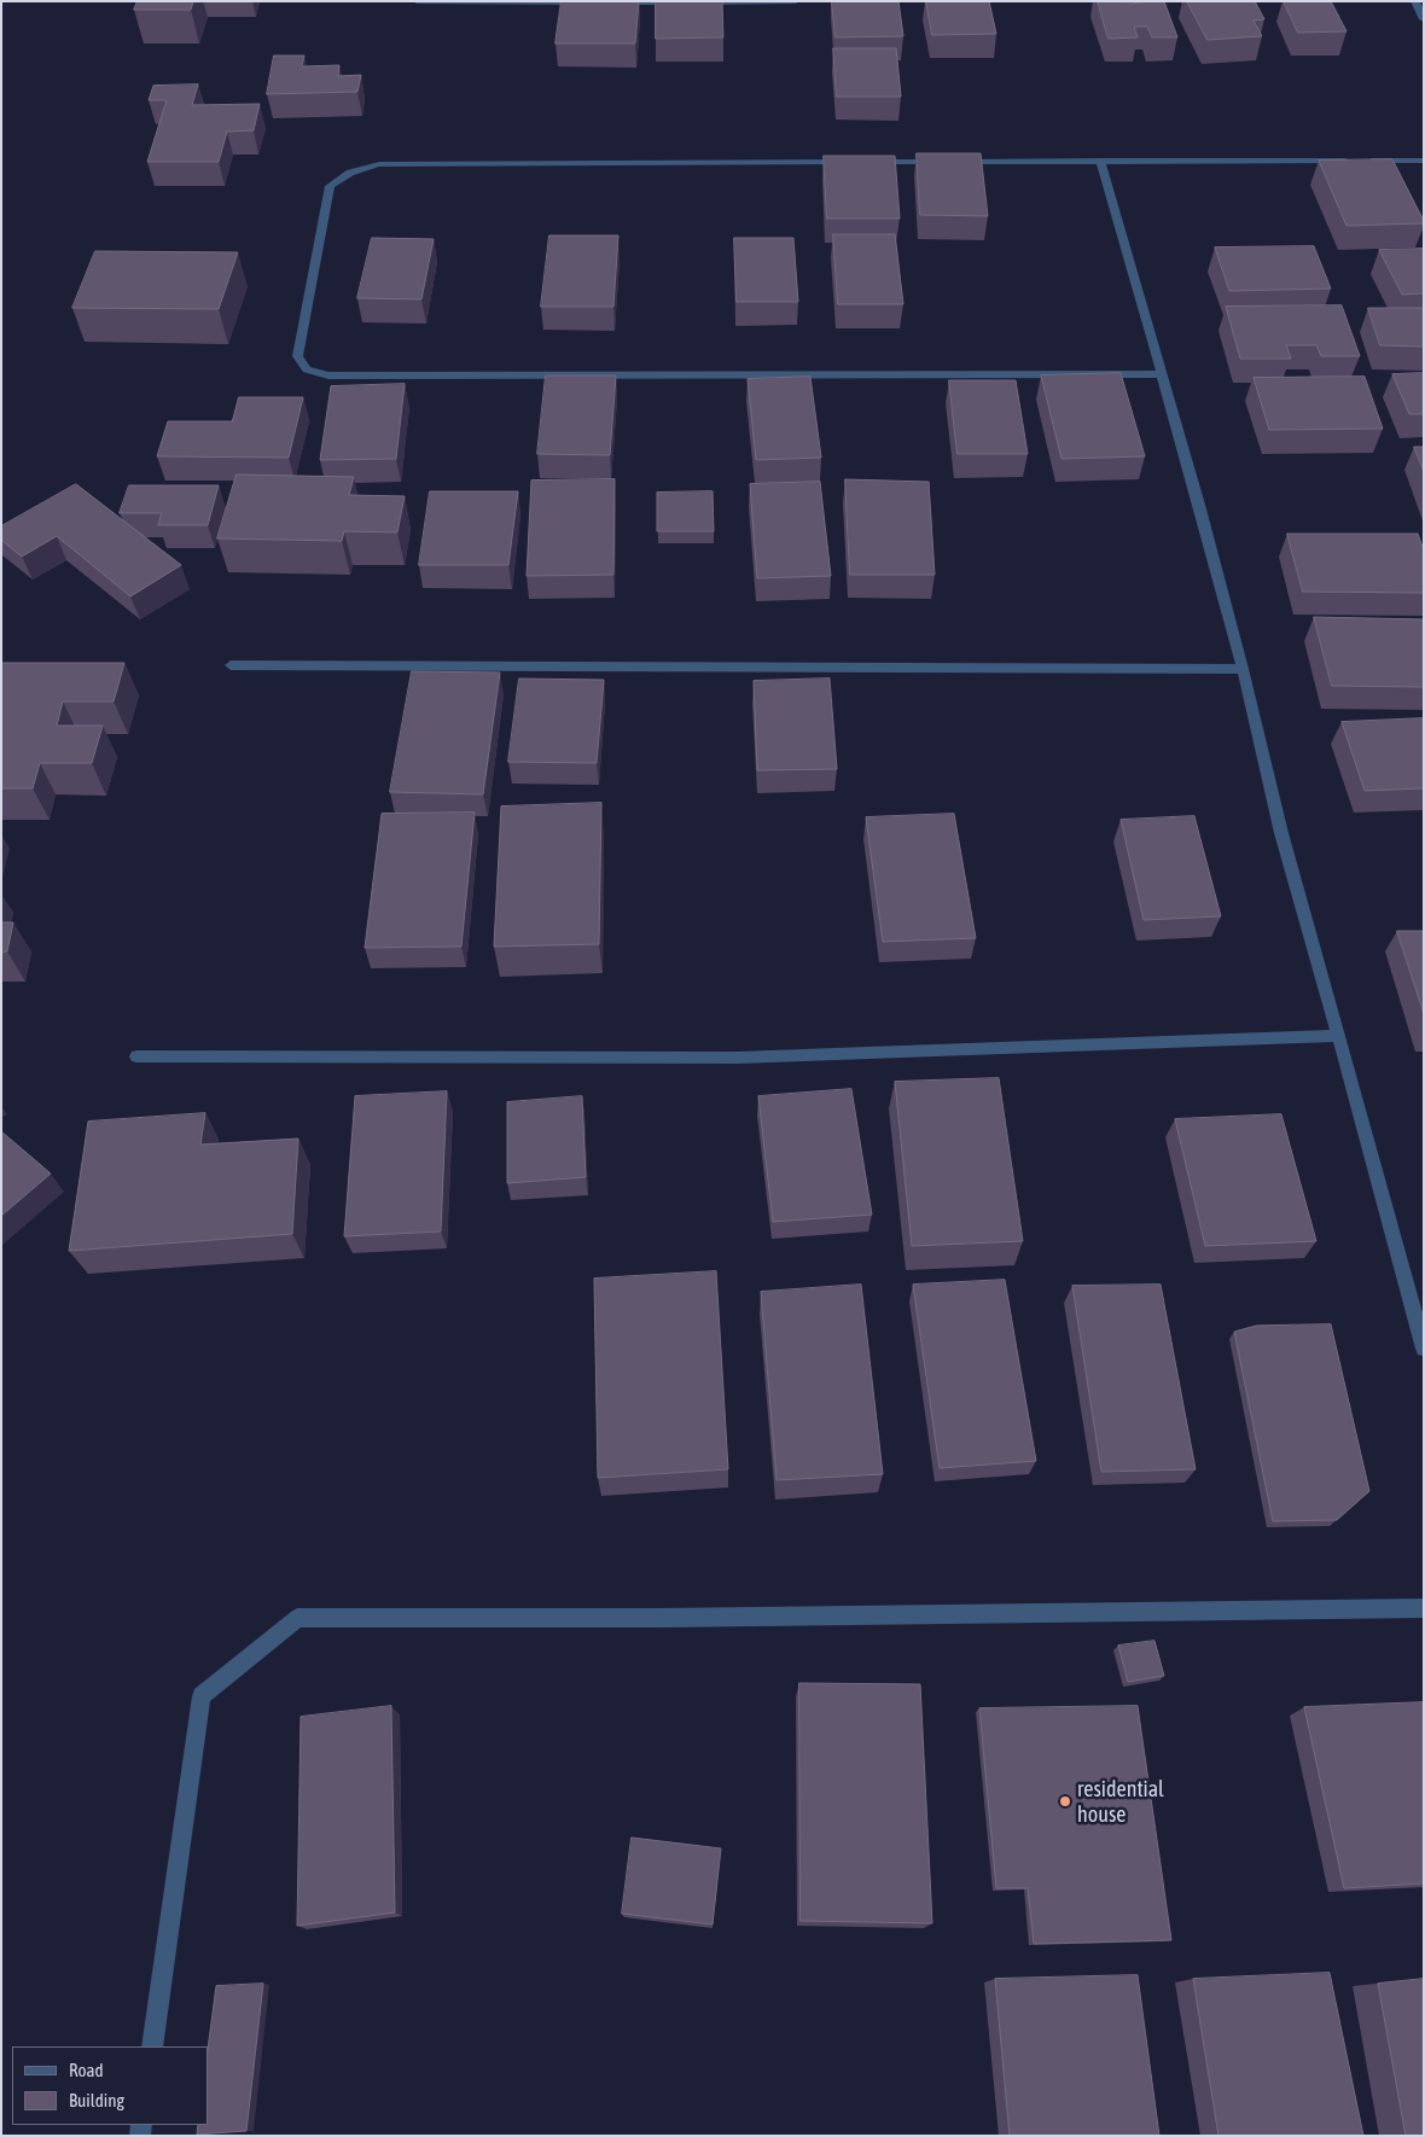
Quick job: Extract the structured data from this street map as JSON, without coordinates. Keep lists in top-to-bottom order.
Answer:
{
  "places": ["residential house"],
  "legend": ["Road", "Building"]
}
